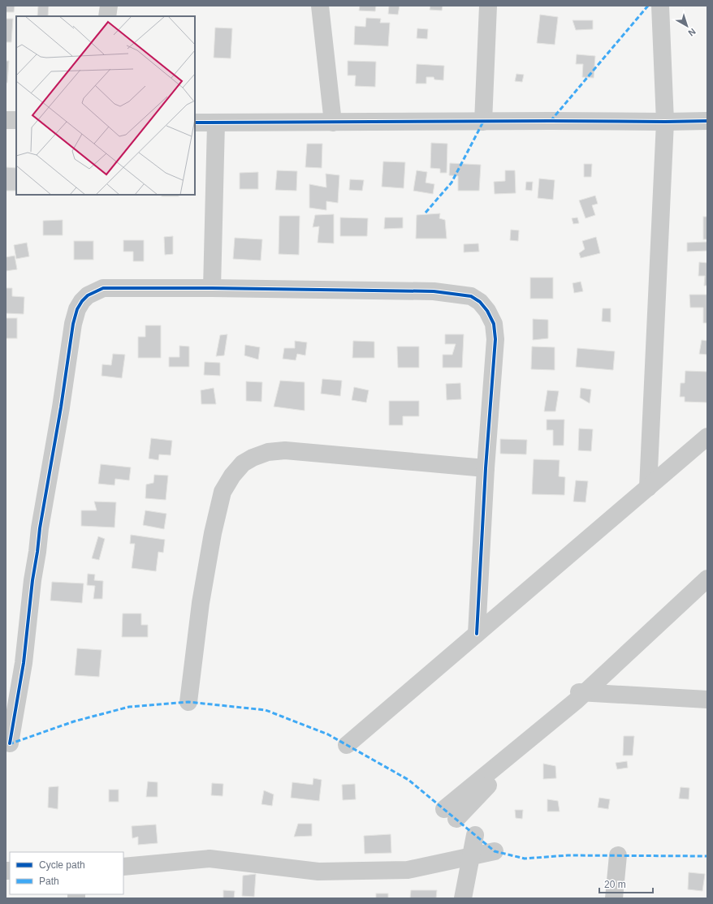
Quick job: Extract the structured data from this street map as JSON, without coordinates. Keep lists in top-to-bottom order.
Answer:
{
  "legend": ["Cycle path", "Path"],
  "scale_bar": "20 m",
  "north": "bottom right"
}
